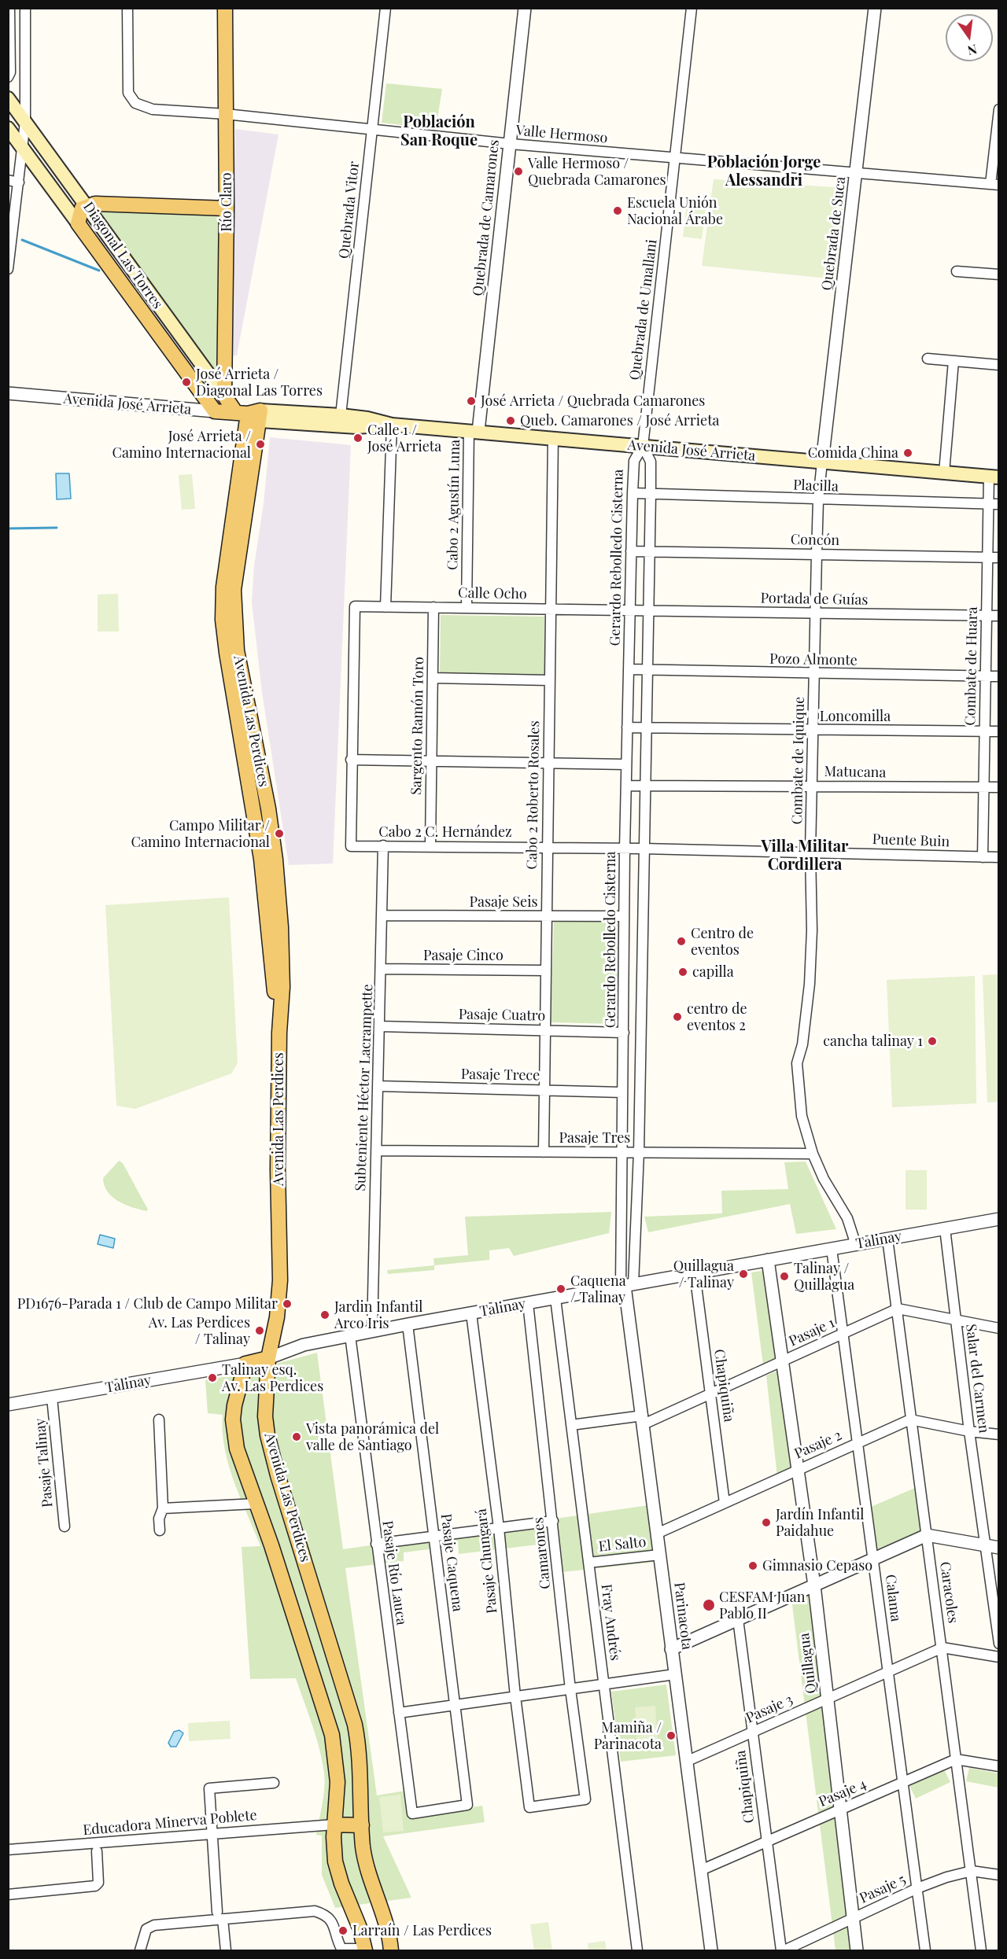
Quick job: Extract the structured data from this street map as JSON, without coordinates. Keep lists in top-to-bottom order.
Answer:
{
  "streets": {
    "main road": [
      "Río Claro",
      "Diagonal Las Torres",
      "Avenida José Arrieta",
      "Avenida Las Perdices",
      "Talinay"
    ],
    "street": [
      "Valle Hermoso",
      "Quebrada Vitor",
      "Quebrada de Camarones",
      "Quebrada de Suca",
      "Quebrada de Umallani",
      "Placilla",
      "Cabo 2 Agustín Luna",
      "Concón",
      "Gerardo Rebolledo Cisterna",
      "Calle Ocho",
      "Portada de Guías",
      "Pozo Almonte",
      "Combate de Huara",
      "Loncomilla",
      "Sargento Ramón Toro",
      "Combate de Iquique",
      "Matucana",
      "Cabo 2 Roberto Rosales",
      "Cabo 2 C. Hernández",
      "Puente Buin",
      "Pasaje Seis",
      "Pasaje Cinco",
      "Pasaje Cuatro",
      "Pasaje Trece",
      "Subteniente Héctor Lacrampette",
      "Pasaje Tres",
      "Pasaje 1",
      "Salar del Carmen",
      "Chapiquiña",
      "Pasaje 2",
      "Pasaje Talinay",
      "El Salto",
      "Camarones",
      "Pasaje Chungará",
      "Pasaje Caquena",
      "Pasaje Río Lauca",
      "Caracoles",
      "Calama",
      "Parinacota",
      "Fray Andrés",
      "Quillagua",
      "Pasaje 3",
      "Pasaje 4",
      "Educadora Minerva Poblete",
      "Pasaje 5"
    ]
  },
  "crossings": [
    ["Valle Hermoso", "Río Claro"],
    ["Valle Hermoso", "Quebrada Vitor"],
    ["Valle Hermoso", "Quebrada de Camarones"],
    ["Valle Hermoso", "Quebrada de Suca"],
    ["Valle Hermoso", "Quebrada de Umallani"],
    ["Río Claro", "Diagonal Las Torres"],
    ["Quebrada Vitor", "Avenida José Arrieta"],
    ["Quebrada de Camarones", "Avenida José Arrieta"],
    ["Quebrada de Camarones", "Cabo 2 Agustín Luna"],
    ["Quebrada de Suca", "Avenida José Arrieta"],
    ["Quebrada de Suca", "Combate de Iquique"],
    ["Diagonal Las Torres", "Avenida José Arrieta"],
    ["Diagonal Las Torres", "Avenida Las Perdices"],
    ["Quebrada de Umallani", "Avenida José Arrieta"],
    ["Quebrada de Umallani", "Gerardo Rebolledo Cisterna"],
    ["Avenida José Arrieta", "Cabo 2 Agustín Luna"],
    ["Avenida José Arrieta", "Gerardo Rebolledo Cisterna"],
    ["Avenida José Arrieta", "Combate de Huara"],
    ["Avenida José Arrieta", "Avenida Las Perdices"],
    ["Avenida José Arrieta", "Combate de Iquique"],
    ["Avenida José Arrieta", "Cabo 2 Roberto Rosales"],
    ["Placilla", "Gerardo Rebolledo Cisterna"],
    ["Placilla", "Combate de Huara"],
    ["Placilla", "Combate de Iquique"],
    ["Cabo 2 Agustín Luna", "Calle Ocho"],
    ["Concón", "Gerardo Rebolledo Cisterna"],
    ["Concón", "Combate de Huara"],
    ["Concón", "Combate de Iquique"],
    ["Gerardo Rebolledo Cisterna", "Calle Ocho"],
    ["Gerardo Rebolledo Cisterna", "Portada de Guías"],
    ["Gerardo Rebolledo Cisterna", "Pozo Almonte"],
    ["Gerardo Rebolledo Cisterna", "Loncomilla"],
    ["Gerardo Rebolledo Cisterna", "Matucana"],
    ["Gerardo Rebolledo Cisterna", "Cabo 2 C. Hernández"],
    ["Gerardo Rebolledo Cisterna", "Puente Buin"],
    ["Gerardo Rebolledo Cisterna", "Pasaje Seis"],
    ["Gerardo Rebolledo Cisterna", "Pasaje Cuatro"],
    ["Gerardo Rebolledo Cisterna", "Pasaje Trece"],
    ["Gerardo Rebolledo Cisterna", "Pasaje Tres"],
    ["Gerardo Rebolledo Cisterna", "Talinay"],
    ["Gerardo Rebolledo Cisterna", "Parinacota"],
    ["Calle Ocho", "Portada de Guías"],
    ["Calle Ocho", "Sargento Ramón Toro"],
    ["Calle Ocho", "Cabo 2 Roberto Rosales"],
    ["Calle Ocho", "Cabo 2 C. Hernández"],
    ["Portada de Guías", "Combate de Huara"],
    ["Portada de Guías", "Combate de Iquique"],
    ["Pozo Almonte", "Combate de Huara"],
    ["Pozo Almonte", "Combate de Iquique"],
    ["Combate de Huara", "Loncomilla"],
    ["Combate de Huara", "Matucana"],
    ["Combate de Huara", "Puente Buin"],
    ["Loncomilla", "Combate de Iquique"],
    ["Avenida Las Perdices", "Talinay"],
    ["Avenida Las Perdices", "Educadora Minerva Poblete"],
    ["Sargento Ramón Toro", "Cabo 2 C. Hernández"],
    ["Combate de Iquique", "Matucana"],
    ["Combate de Iquique", "Puente Buin"],
    ["Combate de Iquique", "Pasaje Tres"],
    ["Combate de Iquique", "Talinay"],
    ["Cabo 2 Roberto Rosales", "Cabo 2 C. Hernández"],
    ["Cabo 2 Roberto Rosales", "Pasaje Seis"],
    ["Cabo 2 Roberto Rosales", "Pasaje Cinco"],
    ["Cabo 2 Roberto Rosales", "Pasaje Cuatro"],
    ["Cabo 2 Roberto Rosales", "Pasaje Trece"],
    ["Cabo 2 Roberto Rosales", "Pasaje Tres"],
    ["Cabo 2 C. Hernández", "Puente Buin"],
    ["Cabo 2 C. Hernández", "Subteniente Héctor Lacrampette"],
    ["Pasaje Seis", "Subteniente Héctor Lacrampette"],
    ["Pasaje Cinco", "Subteniente Héctor Lacrampette"],
    ["Pasaje Cuatro", "Subteniente Héctor Lacrampette"],
    ["Pasaje Trece", "Subteniente Héctor Lacrampette"],
    ["Subteniente Héctor Lacrampette", "Pasaje Tres"],
    ["Subteniente Héctor Lacrampette", "Talinay"],
    ["Talinay", "Salar del Carmen"],
    ["Talinay", "Chapiquiña"],
    ["Talinay", "Pasaje Talinay"],
    ["Talinay", "Camarones"],
    ["Talinay", "Pasaje Chungará"],
    ["Talinay", "Pasaje Caquena"],
    ["Talinay", "Pasaje Río Lauca"],
    ["Talinay", "Caracoles"],
    ["Talinay", "Calama"],
    ["Talinay", "Parinacota"],
    ["Talinay", "Fray Andrés"],
    ["Talinay", "Quillagua"],
    ["Pasaje 1", "Chapiquiña"],
    ["Pasaje 1", "Caracoles"],
    ["Pasaje 1", "Calama"],
    ["Pasaje 1", "Parinacota"],
    ["Pasaje 1", "Fray Andrés"],
    ["Pasaje 1", "Quillagua"],
    ["Chapiquiña", "Pasaje 2"],
    ["Chapiquiña", "Pasaje 3"],
    ["Chapiquiña", "Pasaje 4"],
    ["Chapiquiña", "Pasaje 5"],
    ["Pasaje 2", "Caracoles"],
    ["Pasaje 2", "Calama"],
    ["Pasaje 2", "Parinacota"],
    ["Pasaje 2", "Quillagua"],
    ["El Salto", "Parinacota"],
    ["El Salto", "Fray Andrés"],
    ["Camarones", "Pasaje Chungará"],
    ["Pasaje Caquena", "Pasaje Río Lauca"],
    ["Caracoles", "Pasaje 3"],
    ["Caracoles", "Pasaje 4"],
    ["Caracoles", "Pasaje 5"],
    ["Calama", "Pasaje 3"],
    ["Calama", "Pasaje 4"],
    ["Calama", "Pasaje 5"],
    ["Parinacota", "Pasaje 3"],
    ["Parinacota", "Pasaje 4"],
    ["Quillagua", "Pasaje 3"],
    ["Quillagua", "Pasaje 4"],
    ["Quillagua", "Pasaje 5"]
  ],
  "districts": ["Población San Roque", "Población Jorge Alessandri", "Villa Militar Cordillera"],
  "places": [
    "Valle Hermoso / Quebrada Camarones",
    "Escuela Unión Nacional Árabe",
    "José Arrieta / Diagonal Las Torres",
    "José Arrieta / Quebrada Camarones",
    "Queb. Camarones / José Arrieta",
    "Calle 1 / José Arrieta",
    "José Arrieta / Camino Internacional",
    "Comida China",
    "Campo Militar / Camino Internacional",
    "Centro de eventos",
    "capilla",
    "centro de eventos 2",
    "cancha talinay 1",
    "Quillagua / Talinay",
    "Talinay / Quillagua",
    "Caquena / Talinay",
    "PD1676-Parada 1 / Club de Campo Militar",
    "Jardin Infantil Arco Iris",
    "Av. Las Perdices / Talinay",
    "Talinay esq. Av. Las Perdices",
    "Vista panorámica del valle de Santiago",
    "Jardín Infantil Paidahue",
    "Gimnasio Cepaso",
    "CESFAM Juan Pablo II",
    "Mamiña / Parinacota",
    "Larraín / Las Perdices"
  ],
  "north": "bottom"
}
